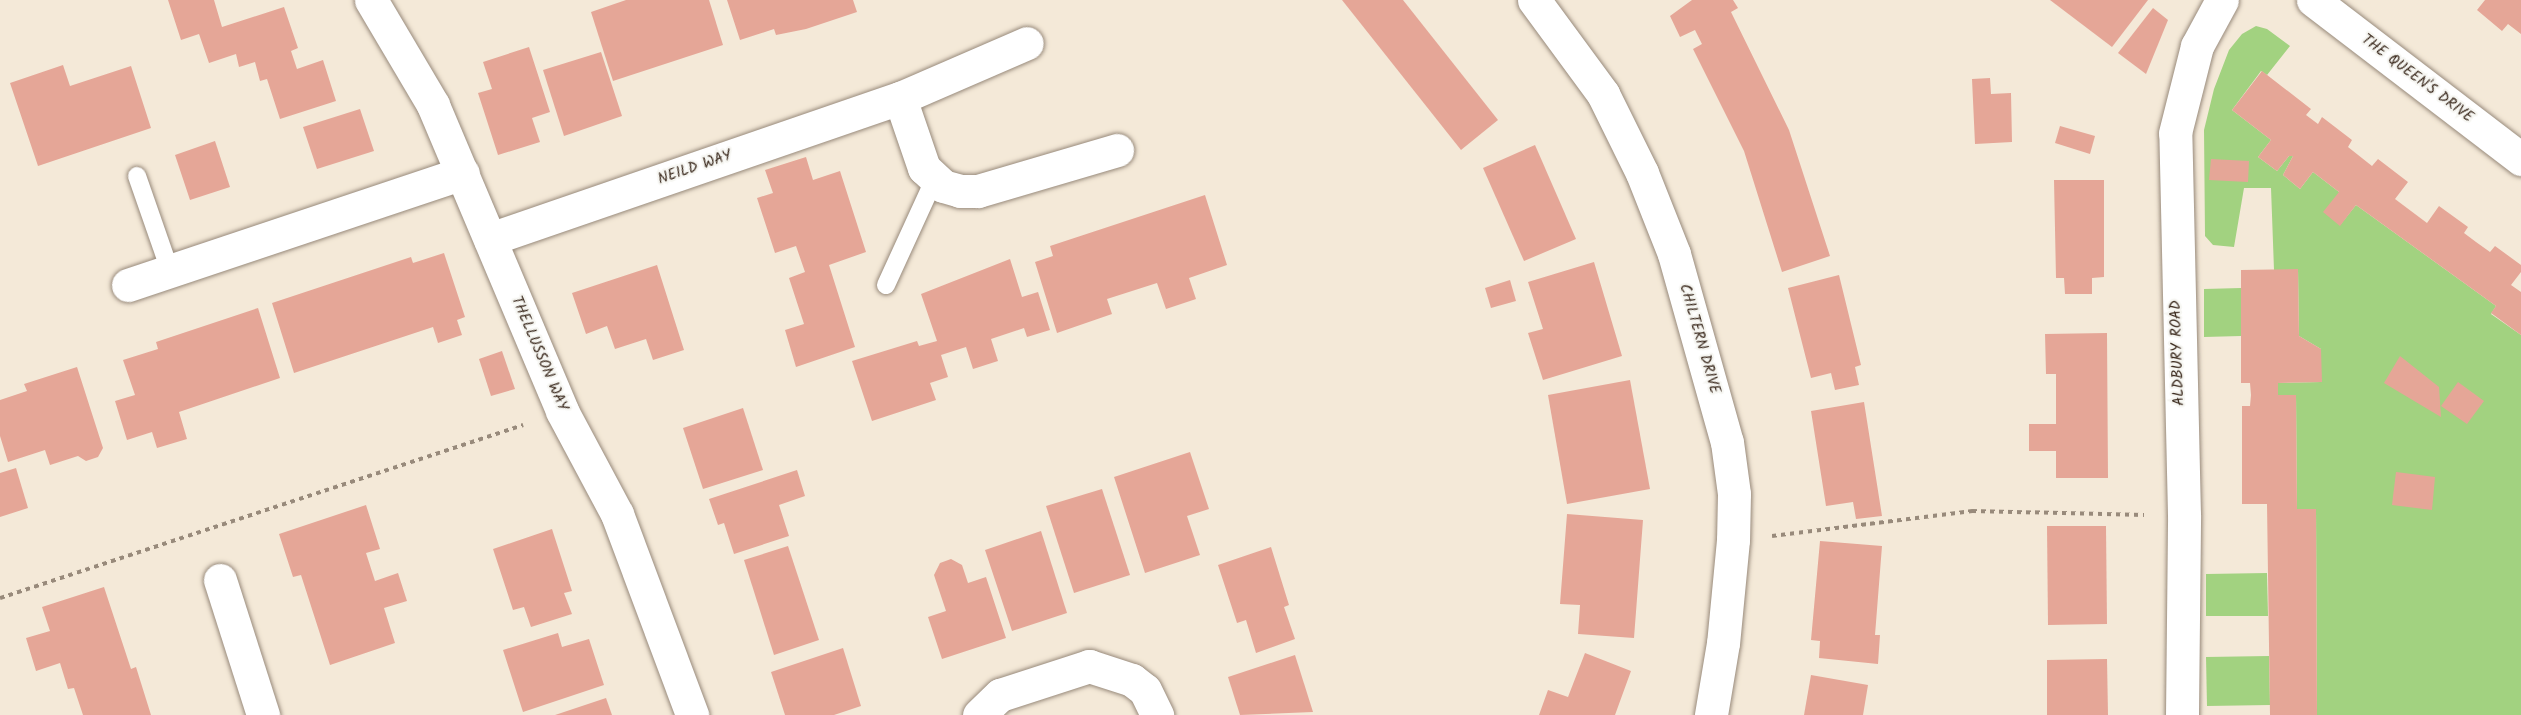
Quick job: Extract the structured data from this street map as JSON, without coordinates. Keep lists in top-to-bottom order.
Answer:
{
  "streets": {
    "street": [
      "THE QUEEN'S DRIVE",
      "NEILD WAY",
      "CHILTERN DRIVE",
      "ALDBURY ROAD",
      "THELLUSSON WAY"
    ]
  },
  "crossings": [
    ["NEILD WAY", "THELLUSSON WAY"]
  ]
}
